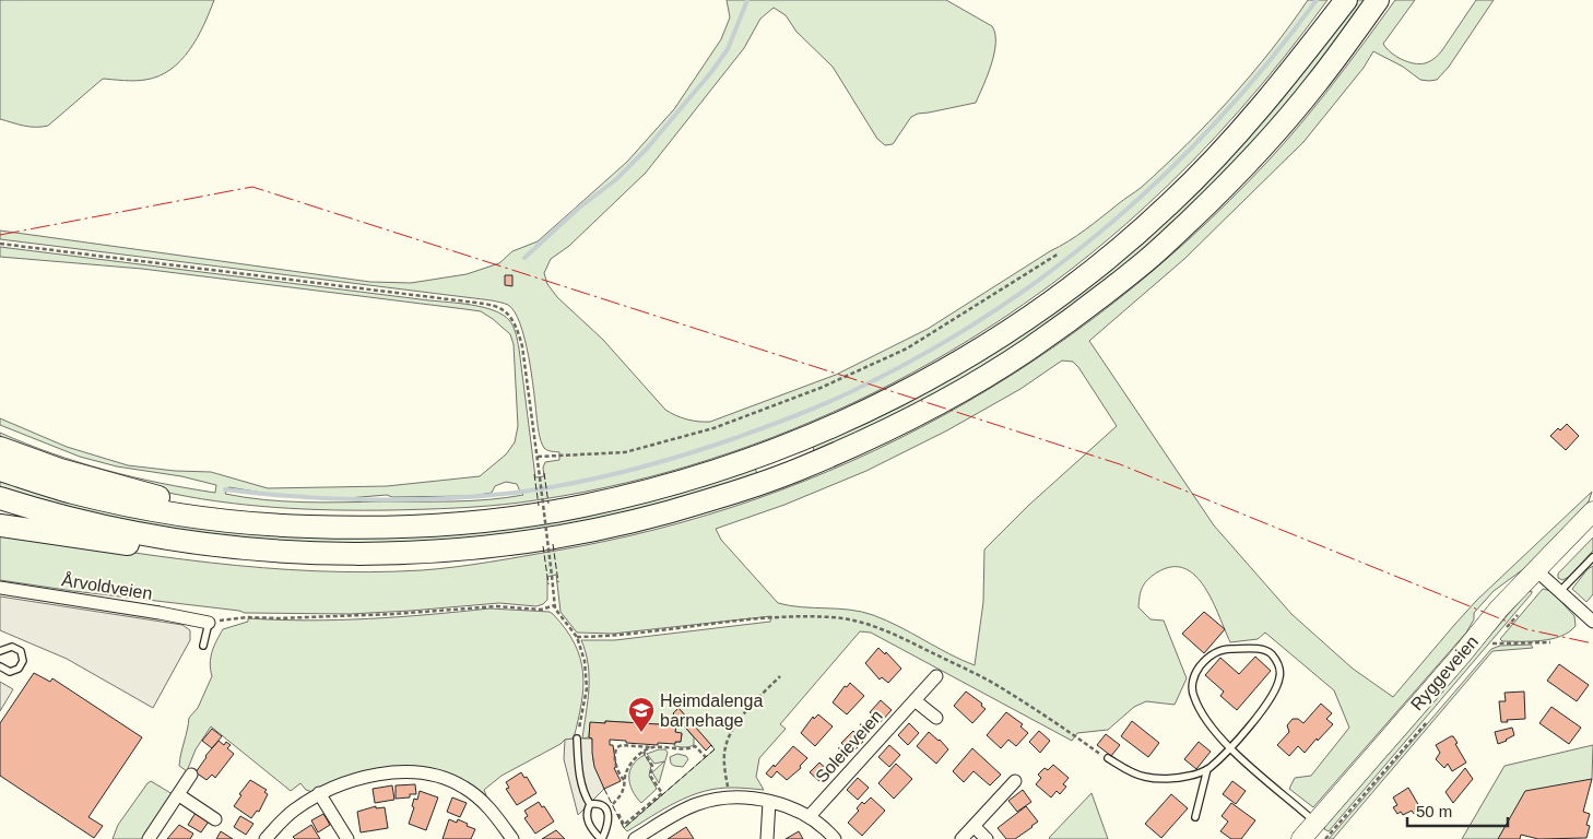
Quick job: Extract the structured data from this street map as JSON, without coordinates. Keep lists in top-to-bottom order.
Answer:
{
  "streets": {
    "main road": ["Ryggeveien"],
    "street": ["Årvoldveien", "Soleieveien"]
  },
  "places": {
    "school or university": ["Heimdalenga barnehage"]
  },
  "scale_bar": "50 m"
}
